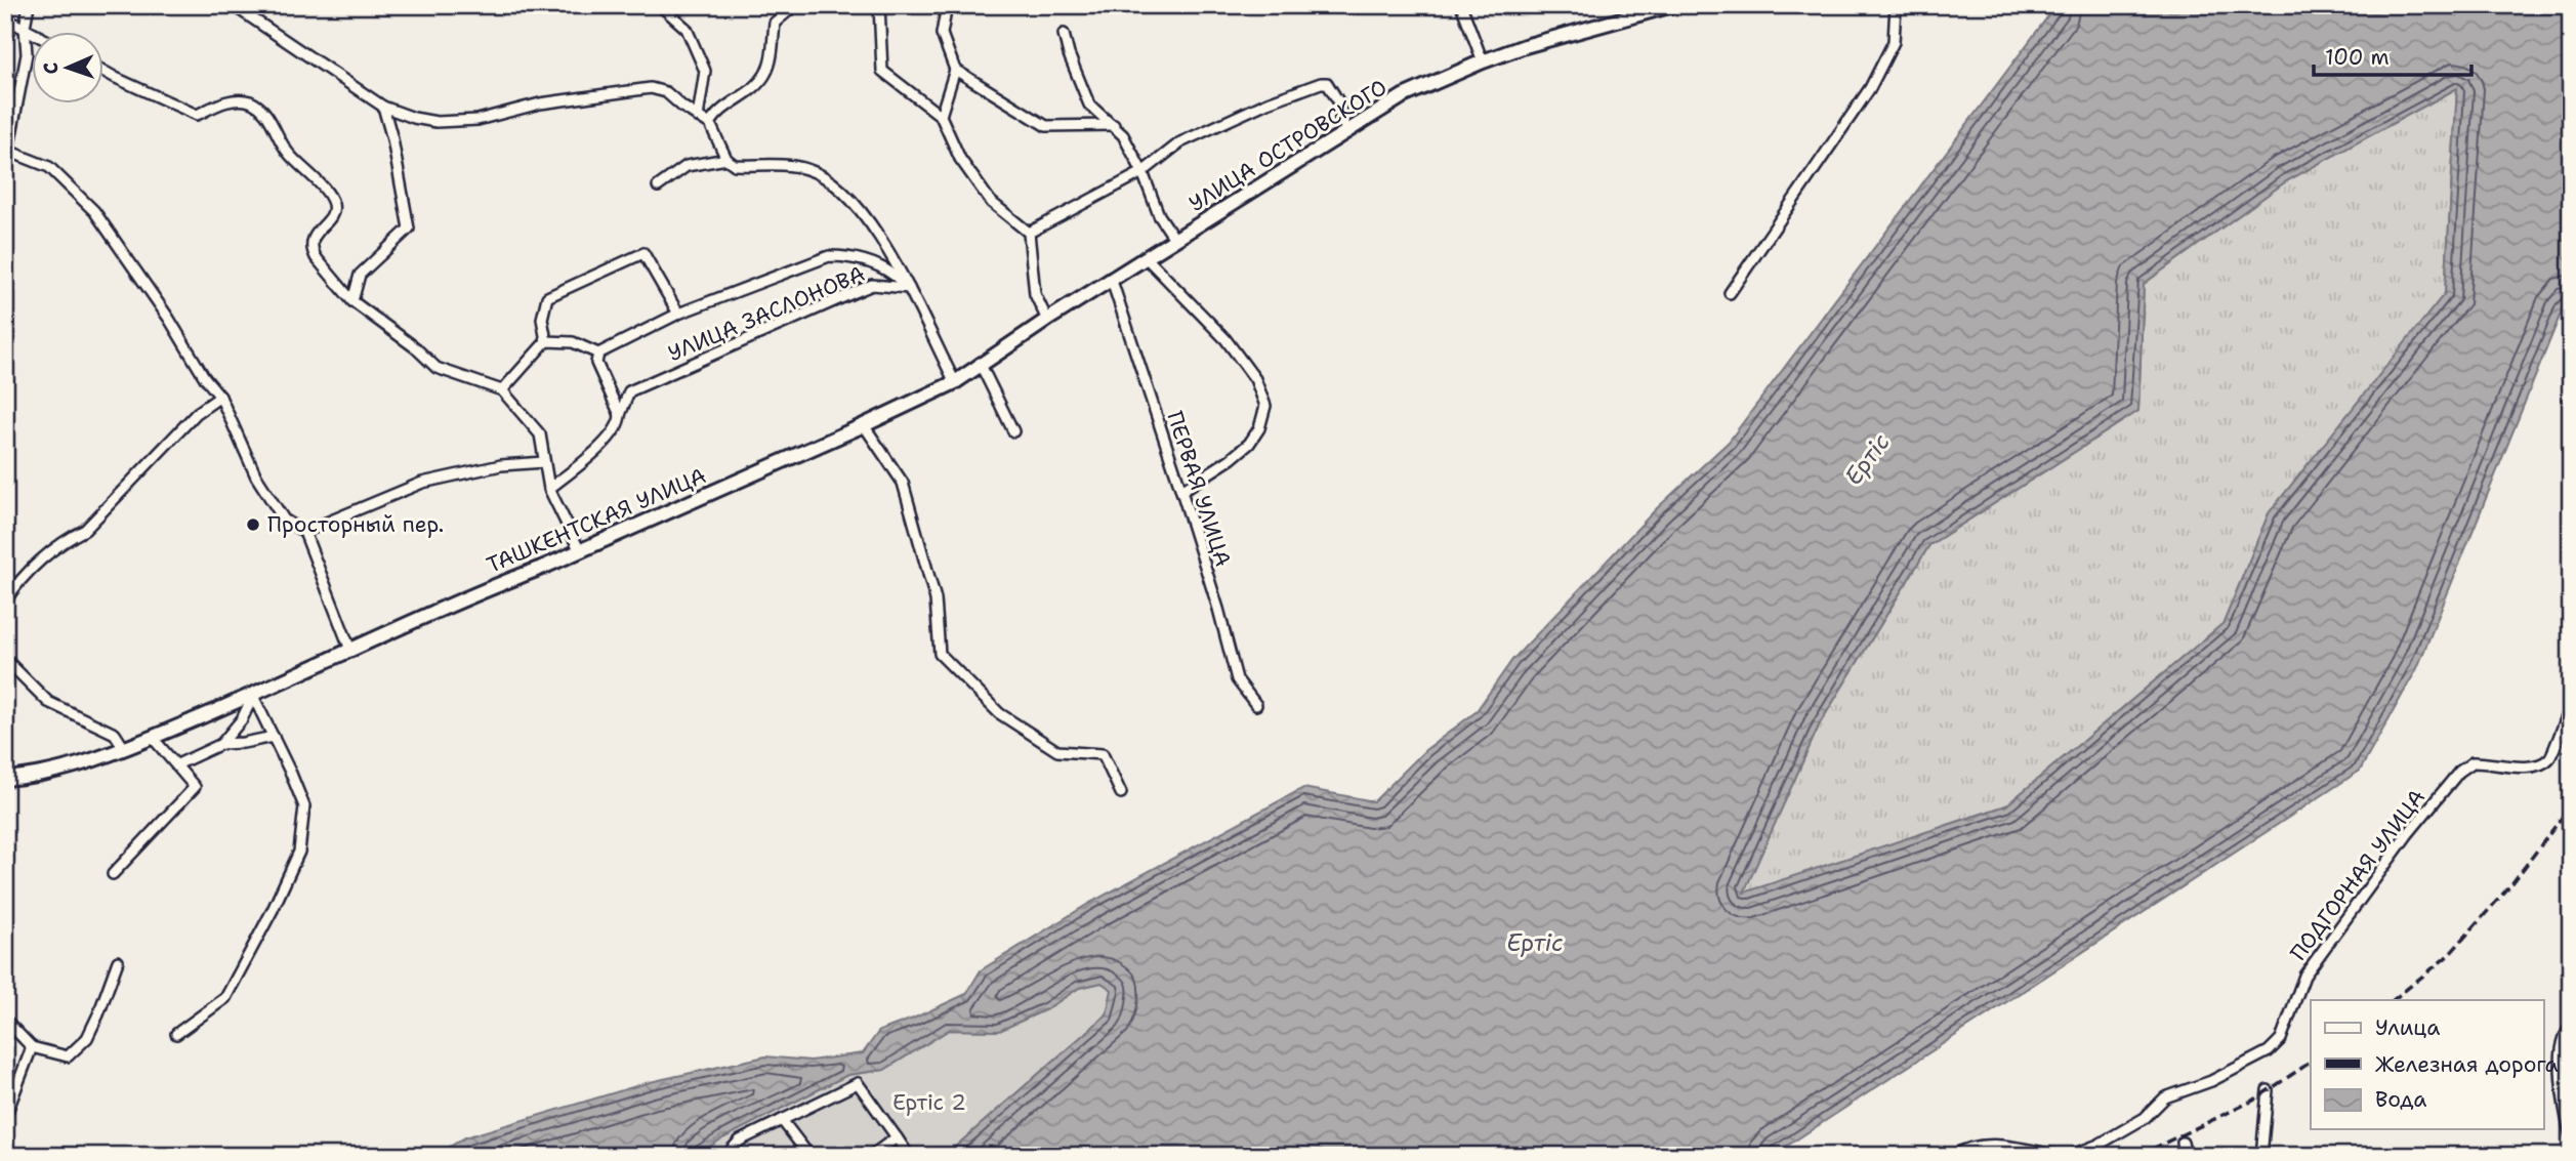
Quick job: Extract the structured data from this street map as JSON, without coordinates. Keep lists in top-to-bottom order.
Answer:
{
  "streets": {
    "main road": ["УЛИЦА ОСТРОВСКОГО", "ТАШКЕНТСКАЯ УЛИЦА"],
    "street": ["УЛИЦА ЗАСЛОНОВА", "ПЕРВАЯ УЛИЦА", "ПОДГОРНАЯ УЛИЦА"]
  },
  "crossings": [
    ["УЛИЦА ОСТРОВСКОГО", "ПЕРВАЯ УЛИЦА"],
    ["УЛИЦА ОСТРОВСКОГО", "ТАШКЕНТСКАЯ УЛИЦА"]
  ],
  "water": ["Ертіс"],
  "parks": ["Ертіс 2"],
  "places": ["Просторный пер."],
  "legend": ["Улица", "Железная дорога", "Вода"],
  "scale_bar": "100 m",
  "north": "left"
}
